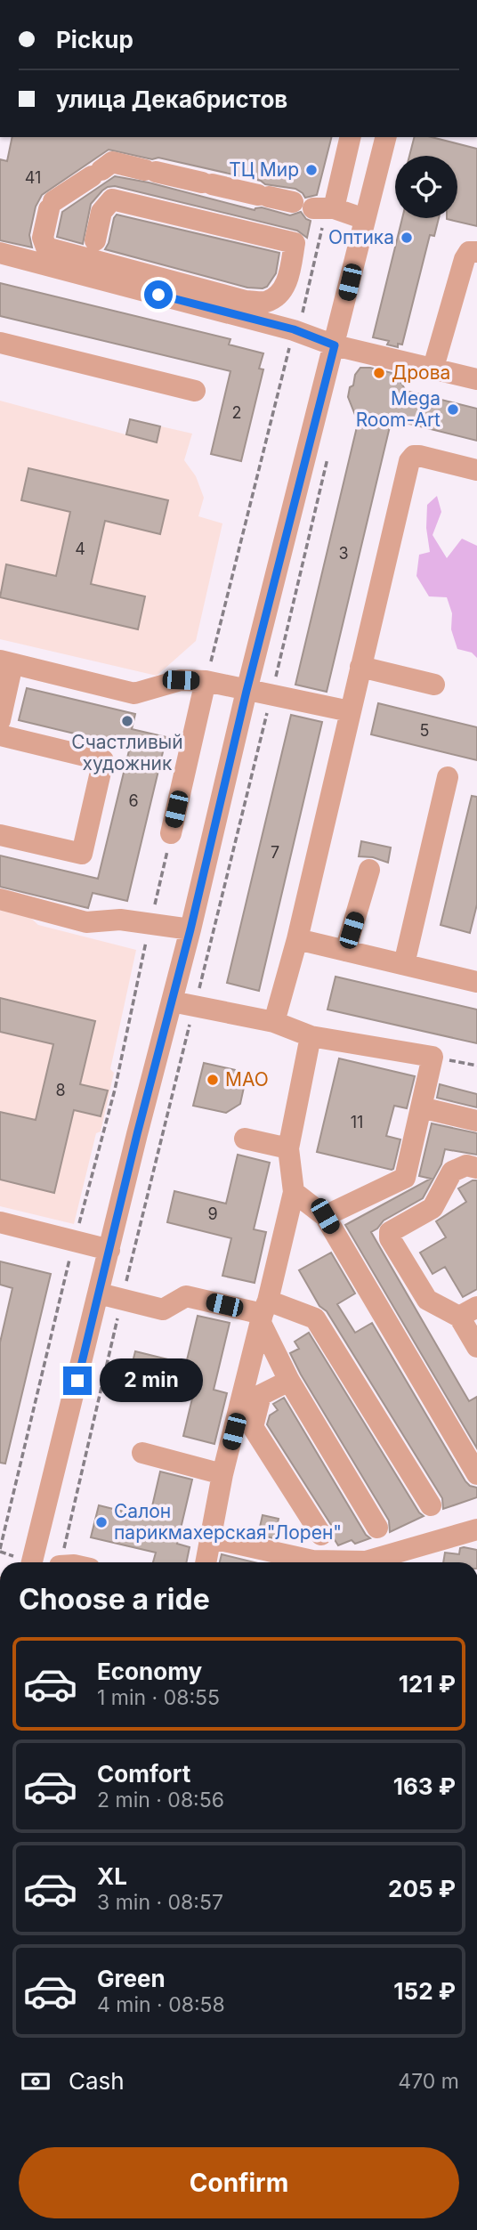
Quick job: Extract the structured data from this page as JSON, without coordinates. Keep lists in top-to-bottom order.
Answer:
{
  "places": [
    "ТЦ Мир",
    "Оптика",
    "Дрова",
    "Mega Room-Art",
    "Счастливый художник",
    "МАО",
    "Салон парикмахерская\"Лорен\""
  ],
  "house_numbers": [
    "41",
    "2",
    "4",
    "3",
    "5",
    "6",
    "7",
    "8",
    "11",
    "9"
  ],
  "page": {
    "banner": ["Pickup", "улица Декабристов"],
    "bubble": "2 min",
    "heading": "Choose a ride",
    "list": [
      {
        "name": "Economy",
        "note": "1 min · 08:55",
        "value": "121 ₽"
      },
      {
        "name": "Comfort",
        "note": "2 min · 08:56",
        "value": "163 ₽"
      },
      {
        "name": "XL",
        "note": "3 min · 08:57",
        "value": "205 ₽"
      },
      {
        "name": "Green",
        "note": "4 min · 08:58",
        "value": "152 ₽"
      }
    ],
    "pay": ["Cash", "470 m"],
    "buttons": "Confirm"
  }
}
